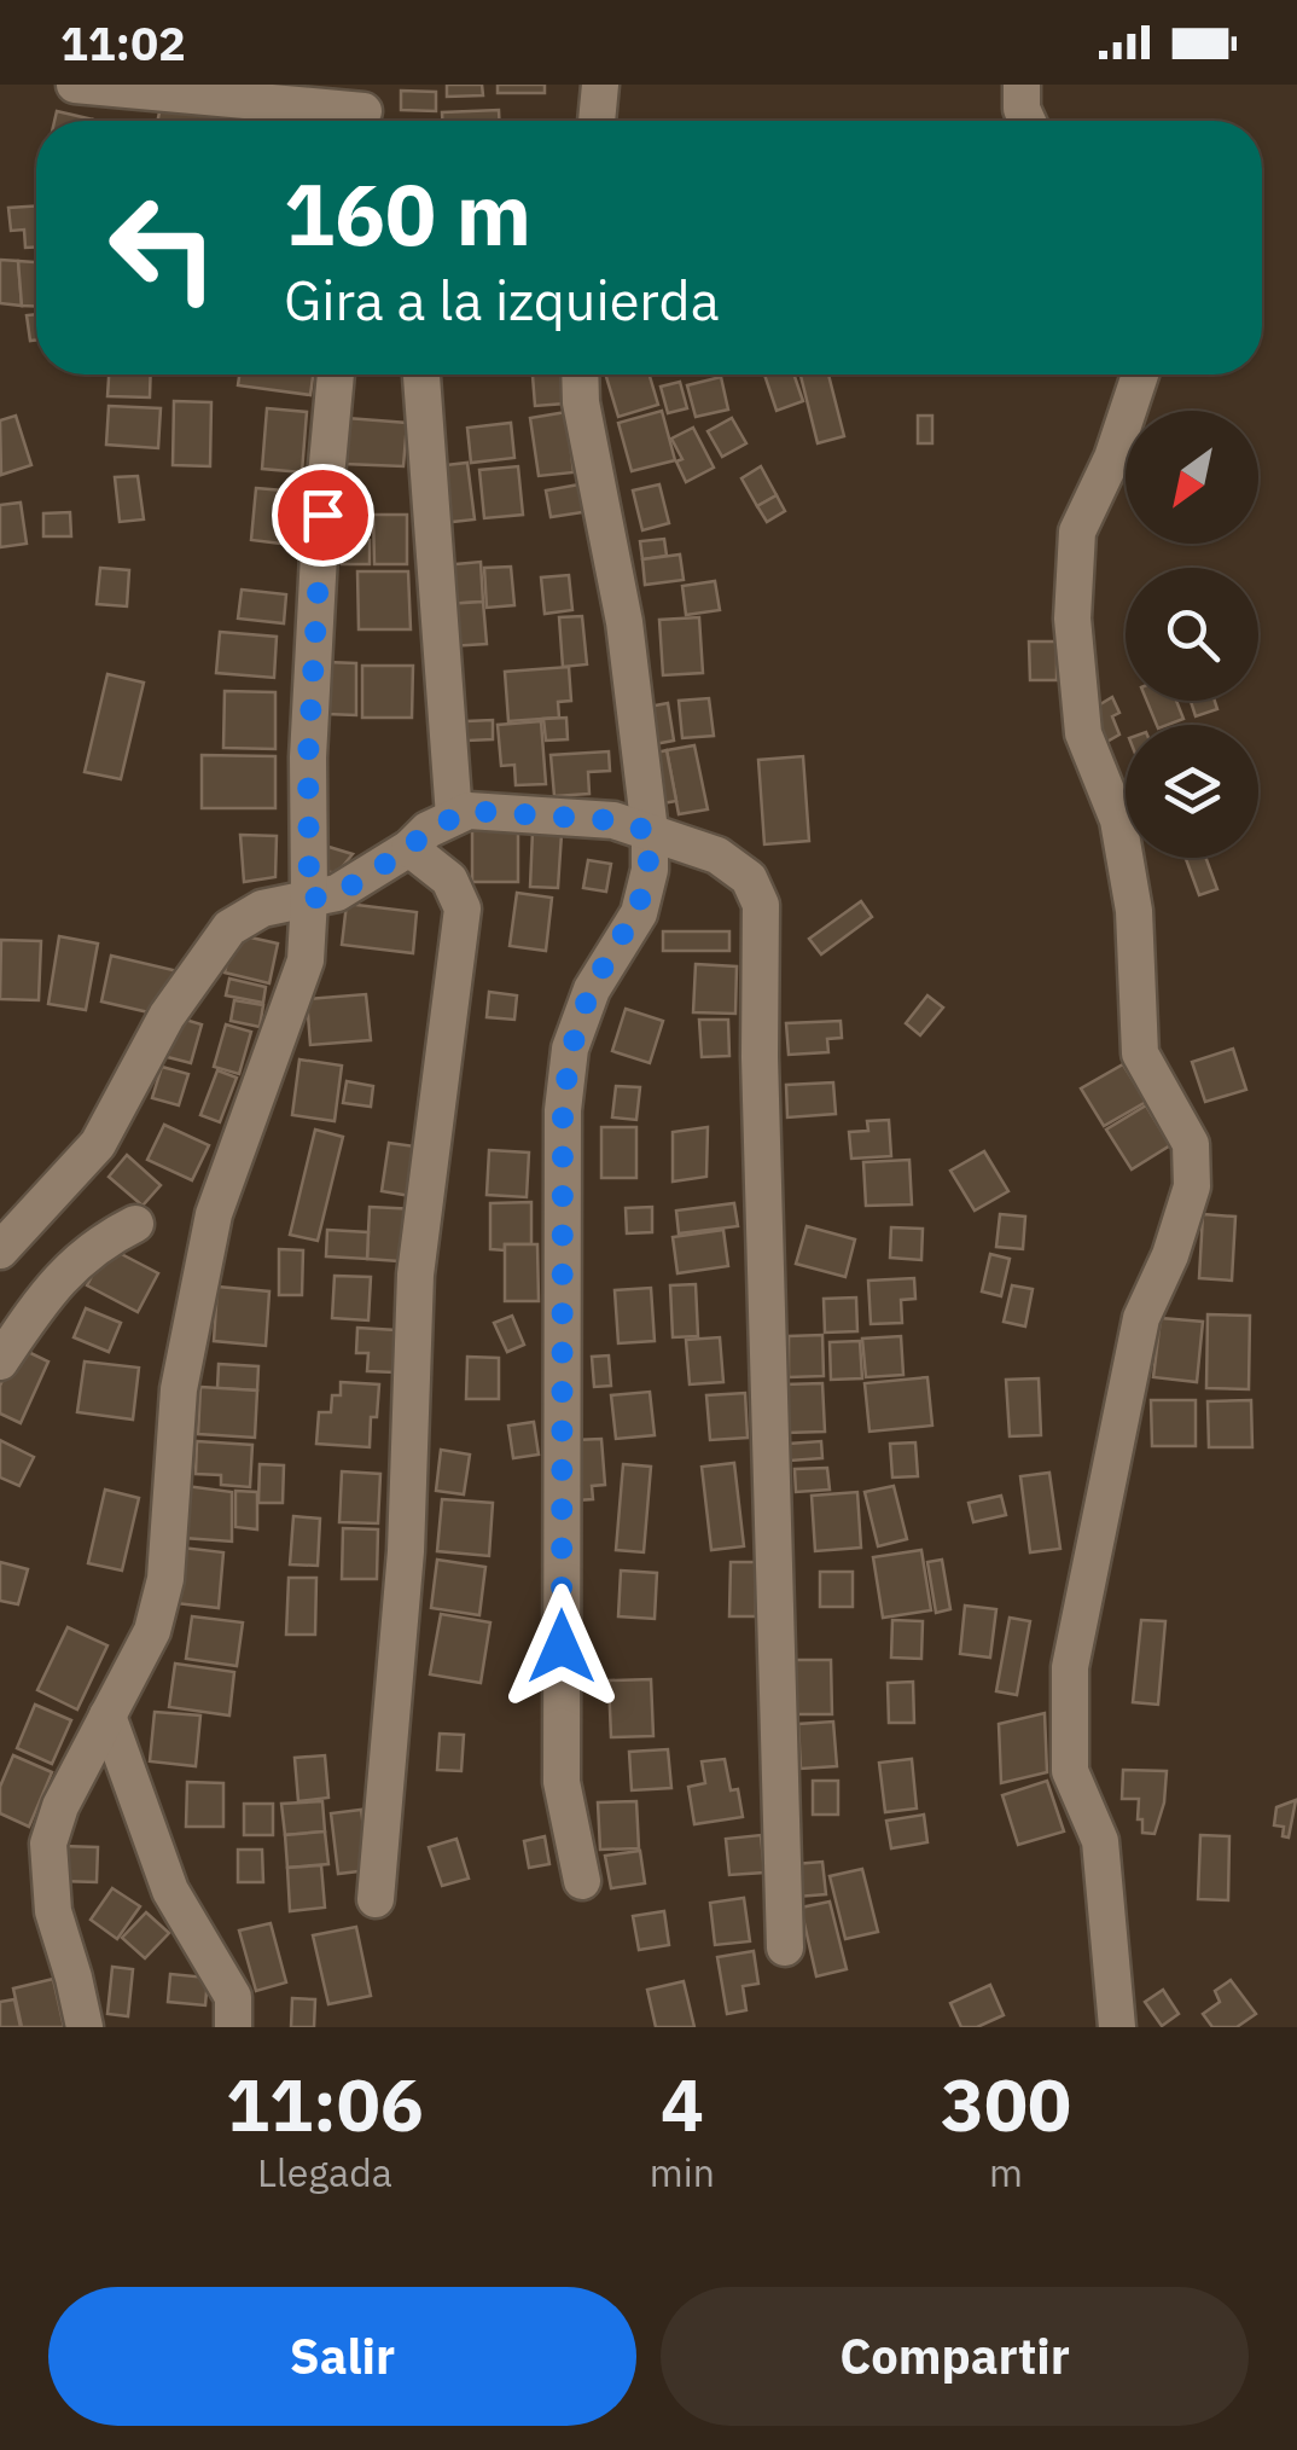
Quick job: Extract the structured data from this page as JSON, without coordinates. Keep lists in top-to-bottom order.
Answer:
{
  "north": "bottom left",
  "page": {
    "status": "11:02",
    "turn": ["160 m", "Gira a la izquierda"],
    "eta": [
      "11:06",
      "Llegada",
      "4",
      "min",
      "300",
      "m"
    ],
    "buttons": ["Salir", "Compartir"]
  }
}
